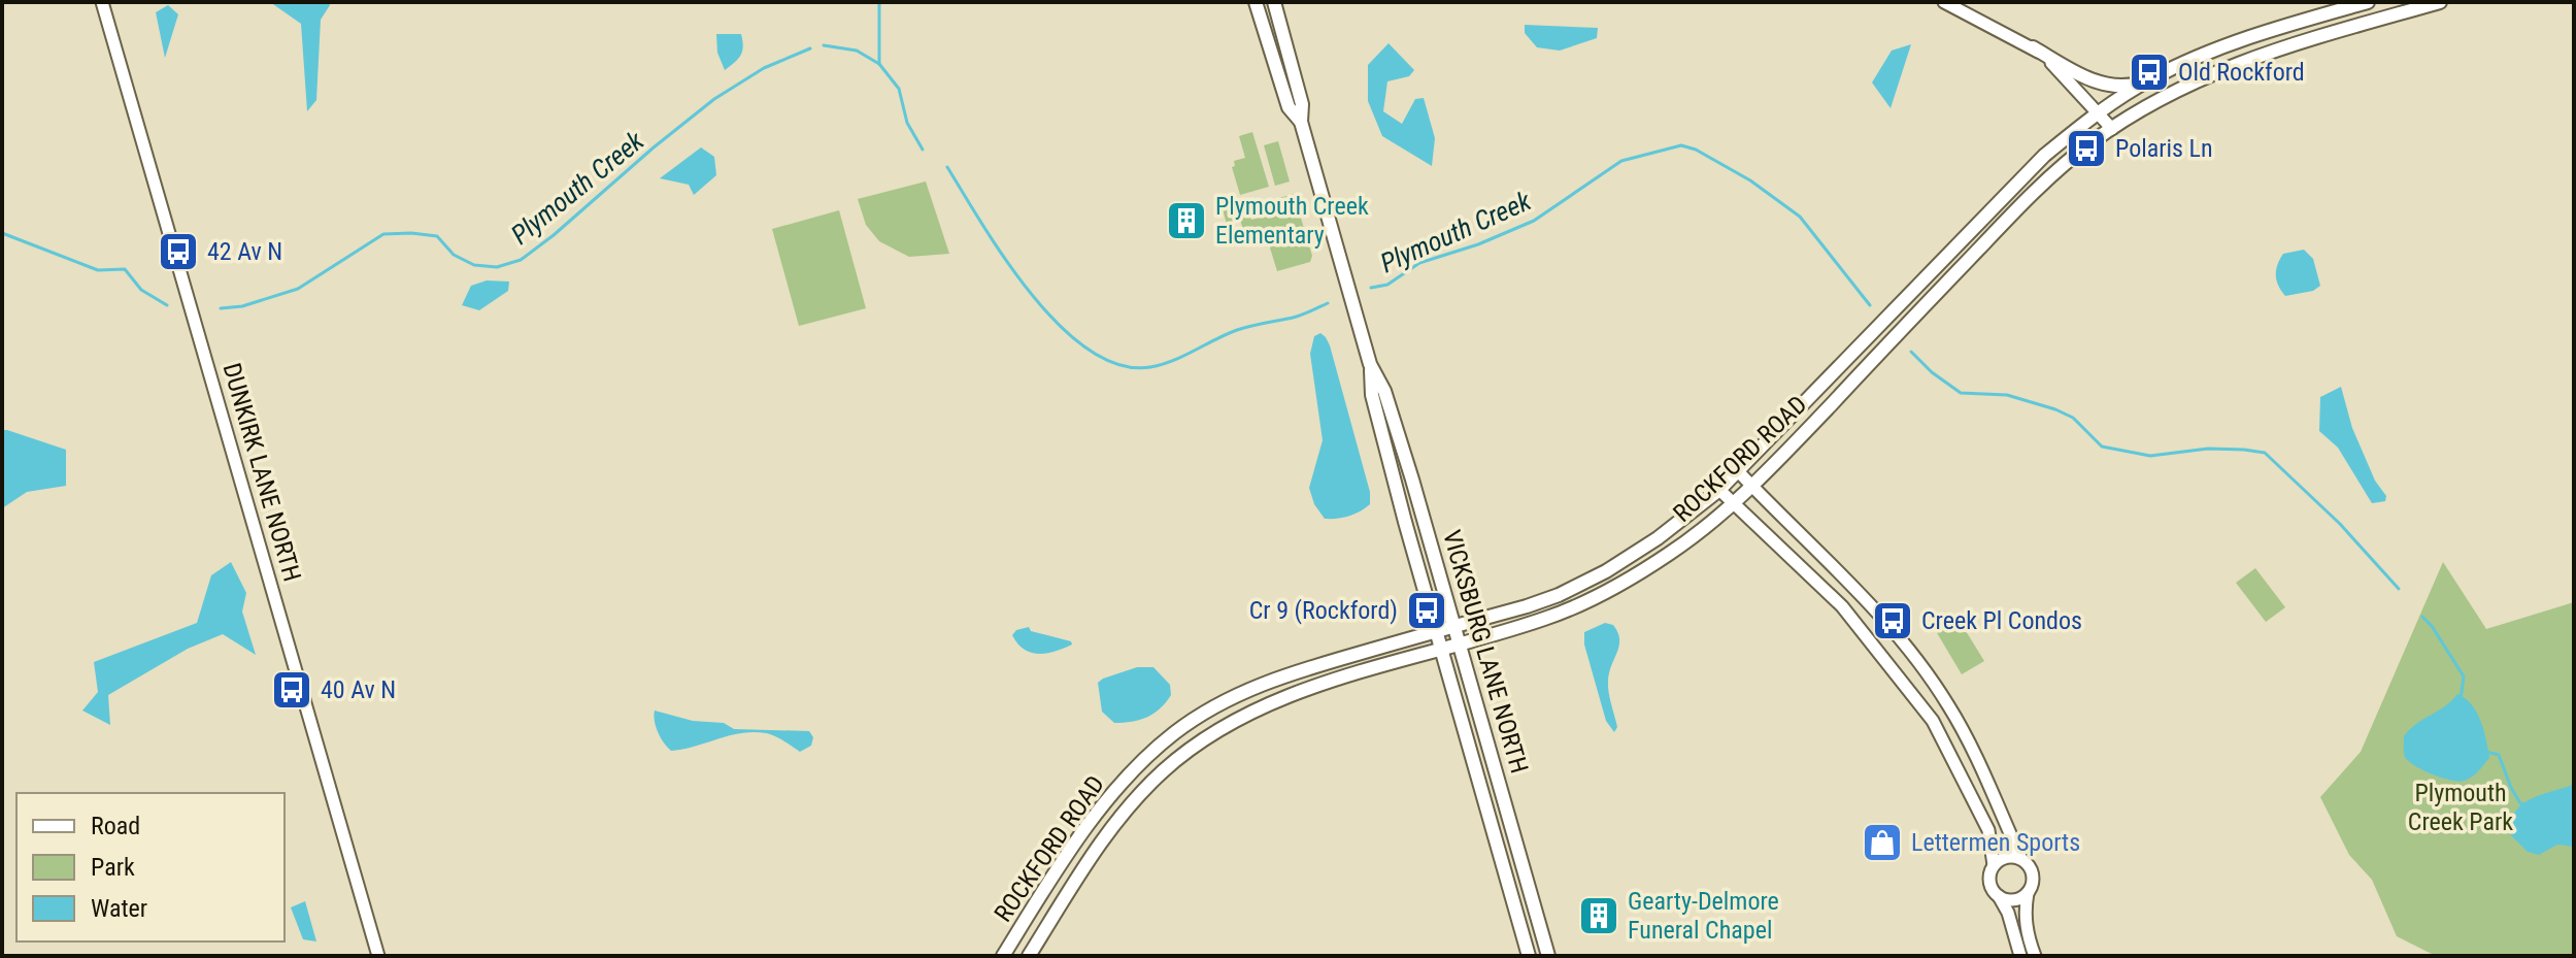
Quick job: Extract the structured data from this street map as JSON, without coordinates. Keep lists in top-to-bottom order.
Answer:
{
  "streets": {
    "main road": ["ROCKFORD ROAD", "VICKSBURG LANE NORTH"],
    "street": ["DUNKIRK LANE NORTH"]
  },
  "crossings": [
    ["ROCKFORD ROAD", "VICKSBURG LANE NORTH"]
  ],
  "water": ["Plymouth Creek"],
  "parks": ["Plymouth Creek Park"],
  "places": {
    "bus stop": [
      "Old Rockford",
      "Polaris Ln",
      "42 Av N",
      "Cr 9 (Rockford)",
      "Creek Pl Condos",
      "40 Av N"
    ],
    "building": ["Plymouth Creek Elementary", "Gearty-Delmore Funeral Chapel"],
    "shop": ["Lettermen Sports"]
  },
  "legend": ["Road", "Park", "Water"]
}
